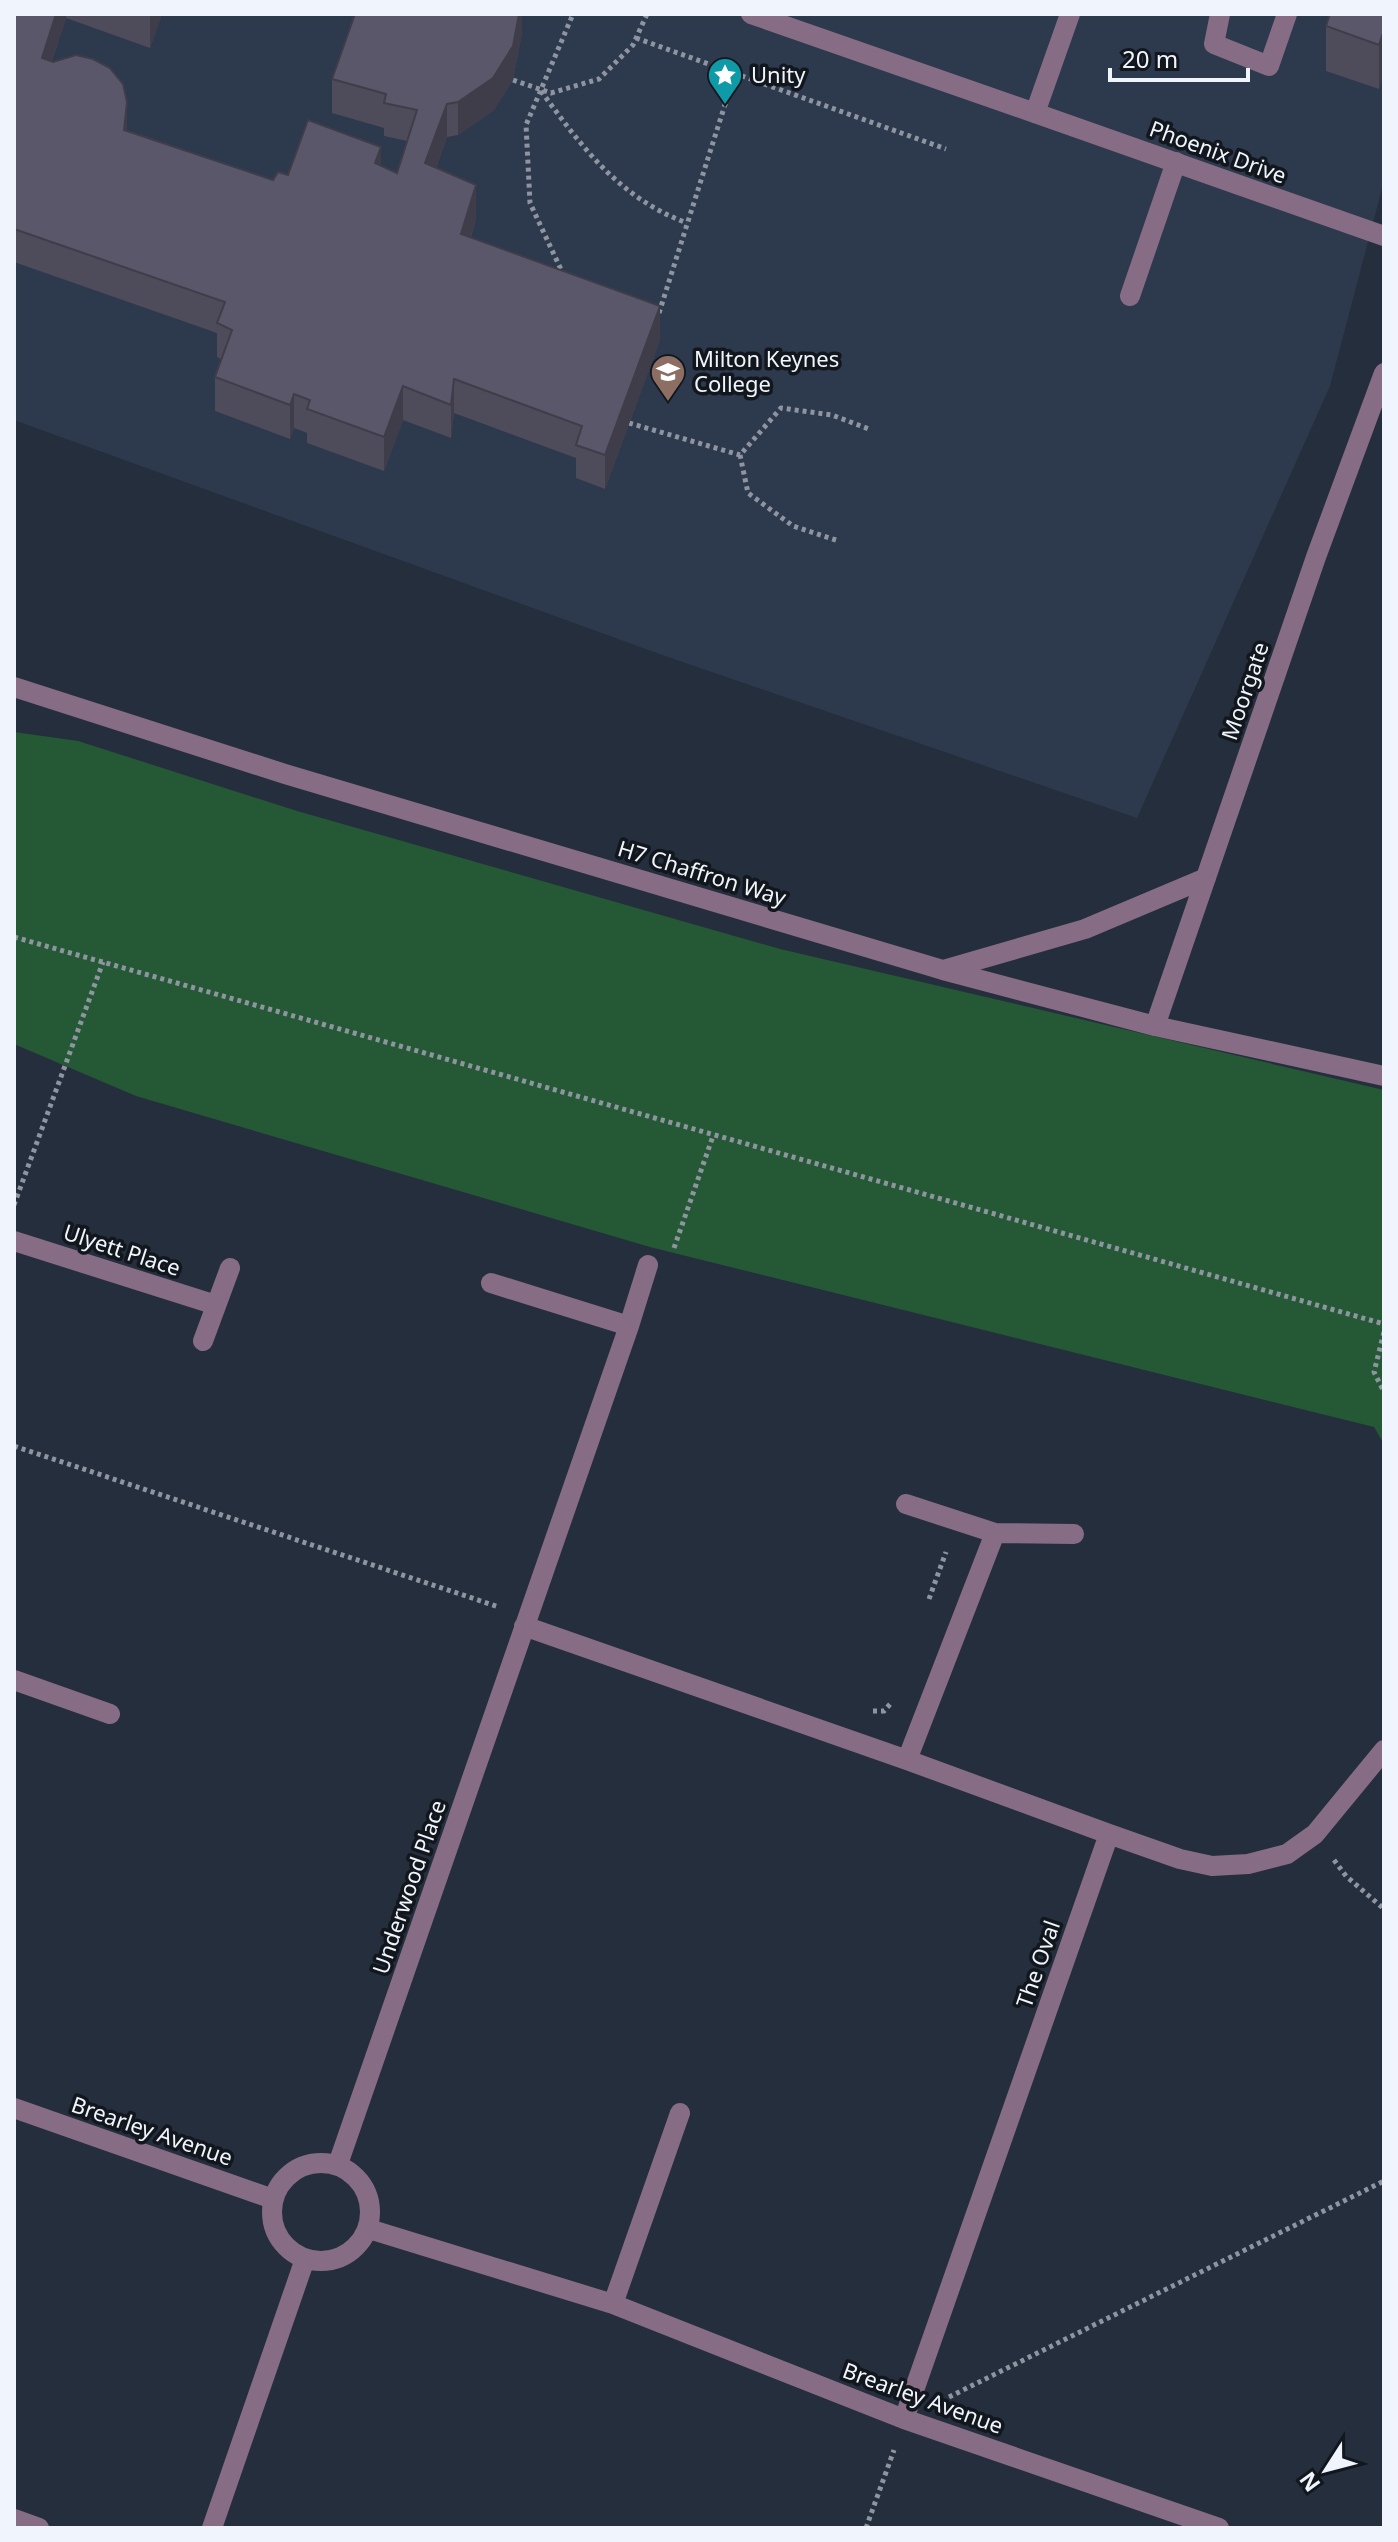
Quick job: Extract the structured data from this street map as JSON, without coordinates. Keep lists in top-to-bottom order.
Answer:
{
  "streets": {
    "street": [
      "Phoenix Drive",
      "Moorgate",
      "H7 Chaffron Way",
      "Ulyett Place",
      "Underwood Place",
      "The Oval",
      "Brearley Avenue"
    ]
  },
  "crossings": [
    ["Moorgate", "H7 Chaffron Way"],
    ["Underwood Place", "Brearley Avenue"],
    ["The Oval", "Brearley Avenue"]
  ],
  "places": {
    "place": ["Unity"],
    "school or university": ["Milton Keynes College"]
  },
  "scale_bar": "20 m",
  "north": "bottom left"
}
